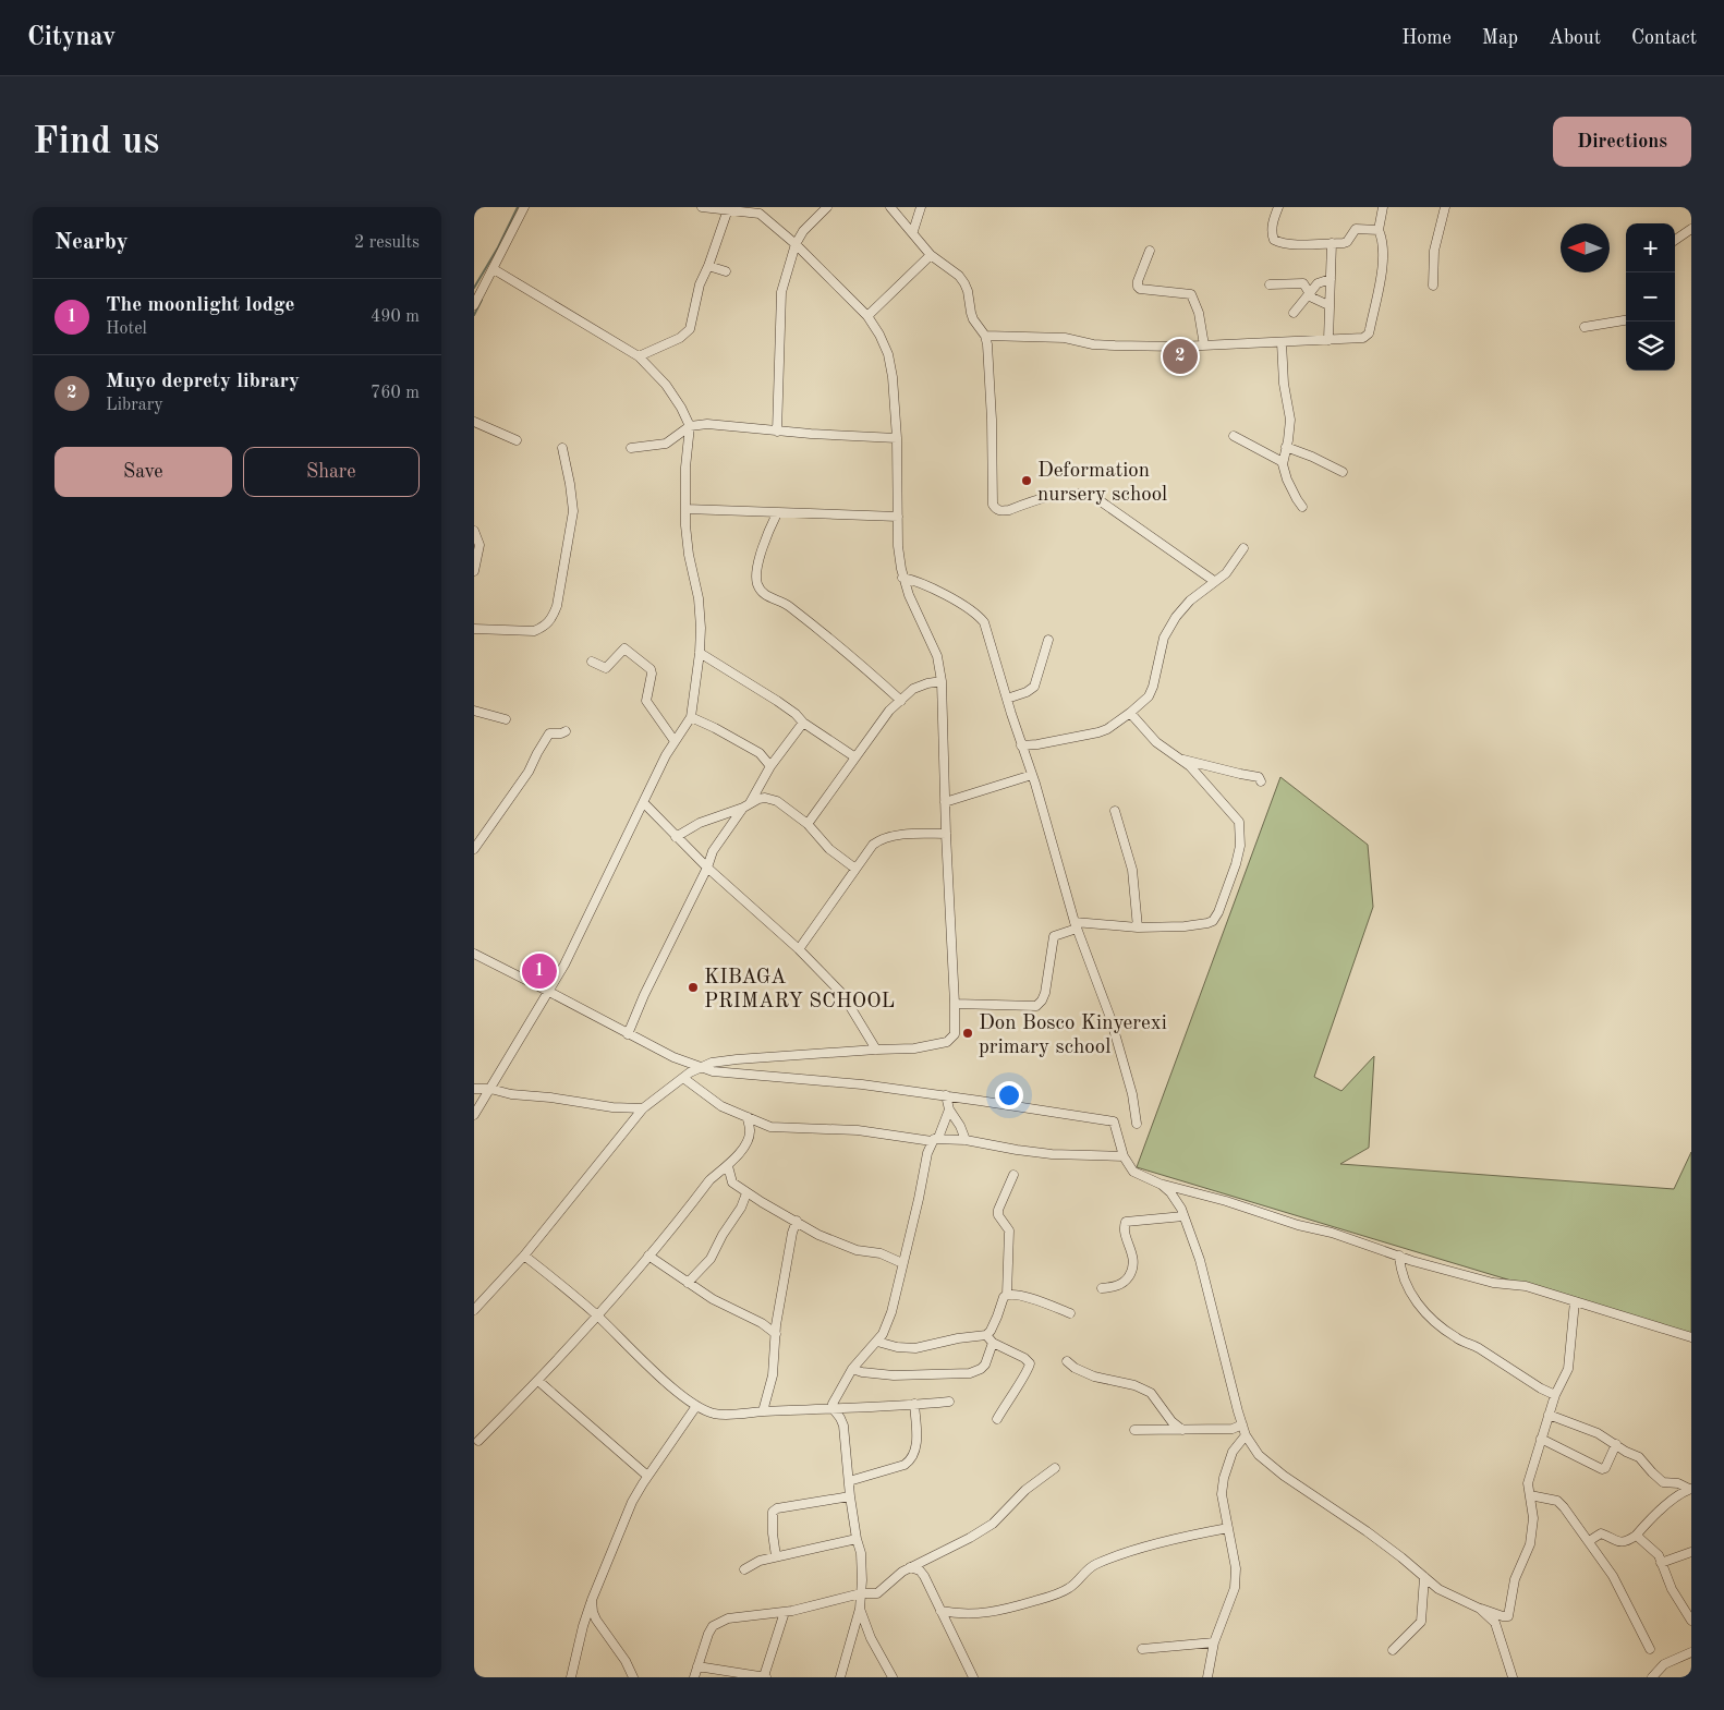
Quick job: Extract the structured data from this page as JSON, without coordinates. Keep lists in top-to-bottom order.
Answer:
{
  "places": ["Deformation nursery school", "KIBAGA PRIMARY SCHOOL", "Don Bosco Kinyerexi primary school"],
  "north": "left",
  "page": {
    "header": "Citynav",
    "nav": [
      "Home",
      "Map",
      "About",
      "Contact"
    ],
    "buttons": [
      "Directions",
      ["Save", "Share"]
    ],
    "title": "Find us",
    "heading": ["Nearby", "2 results"],
    "map_buttons": ["+", "−"],
    "list": [
      {
        "mark": "1",
        "name": "The moonlight lodge",
        "note": "Hotel",
        "value": "490 m"
      },
      {
        "mark": "2",
        "name": "Muyo deprety library",
        "note": "Library",
        "value": "760 m"
      }
    ],
    "pins": ["2", "1"]
  }
}
